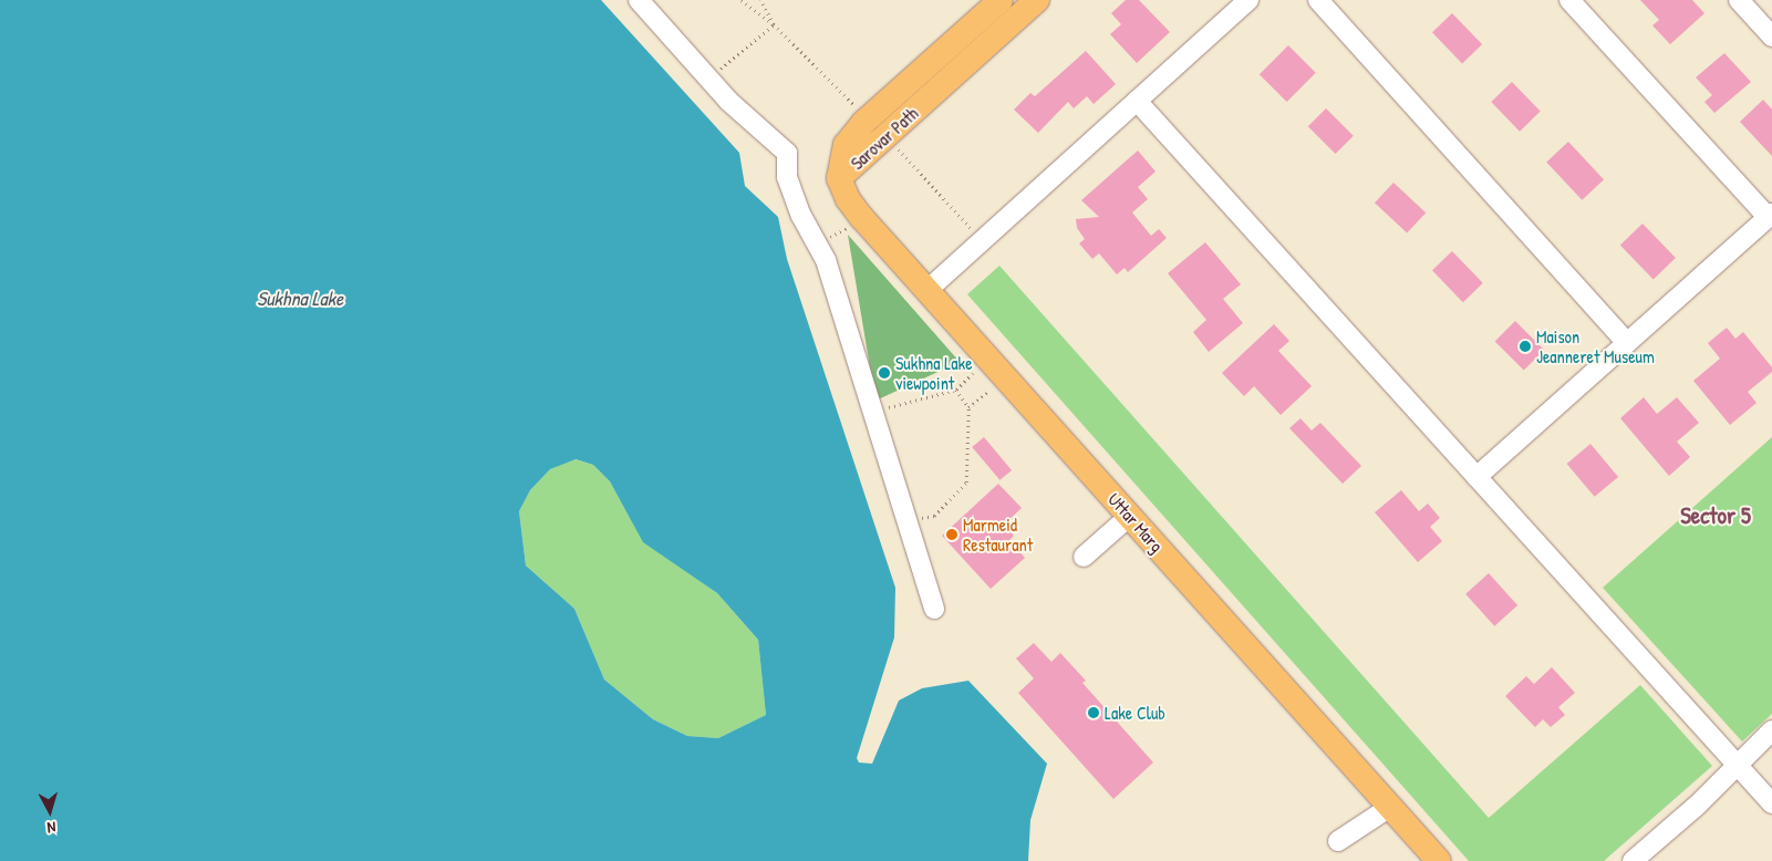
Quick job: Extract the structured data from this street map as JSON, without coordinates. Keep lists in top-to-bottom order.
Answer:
{
  "streets": {
    "main road": ["Sarovar Path", "Uttar Marg"]
  },
  "crossings": [
    ["Sarovar Path", "Uttar Marg"]
  ],
  "districts": ["Sector 5"],
  "water": ["Sukhna Lake"],
  "places": [
    "Maison Jeanneret Museum",
    "Sukhna Lake viewpoint",
    "Marmeid Restaurant",
    "Lake Club"
  ],
  "north": "bottom"
}
